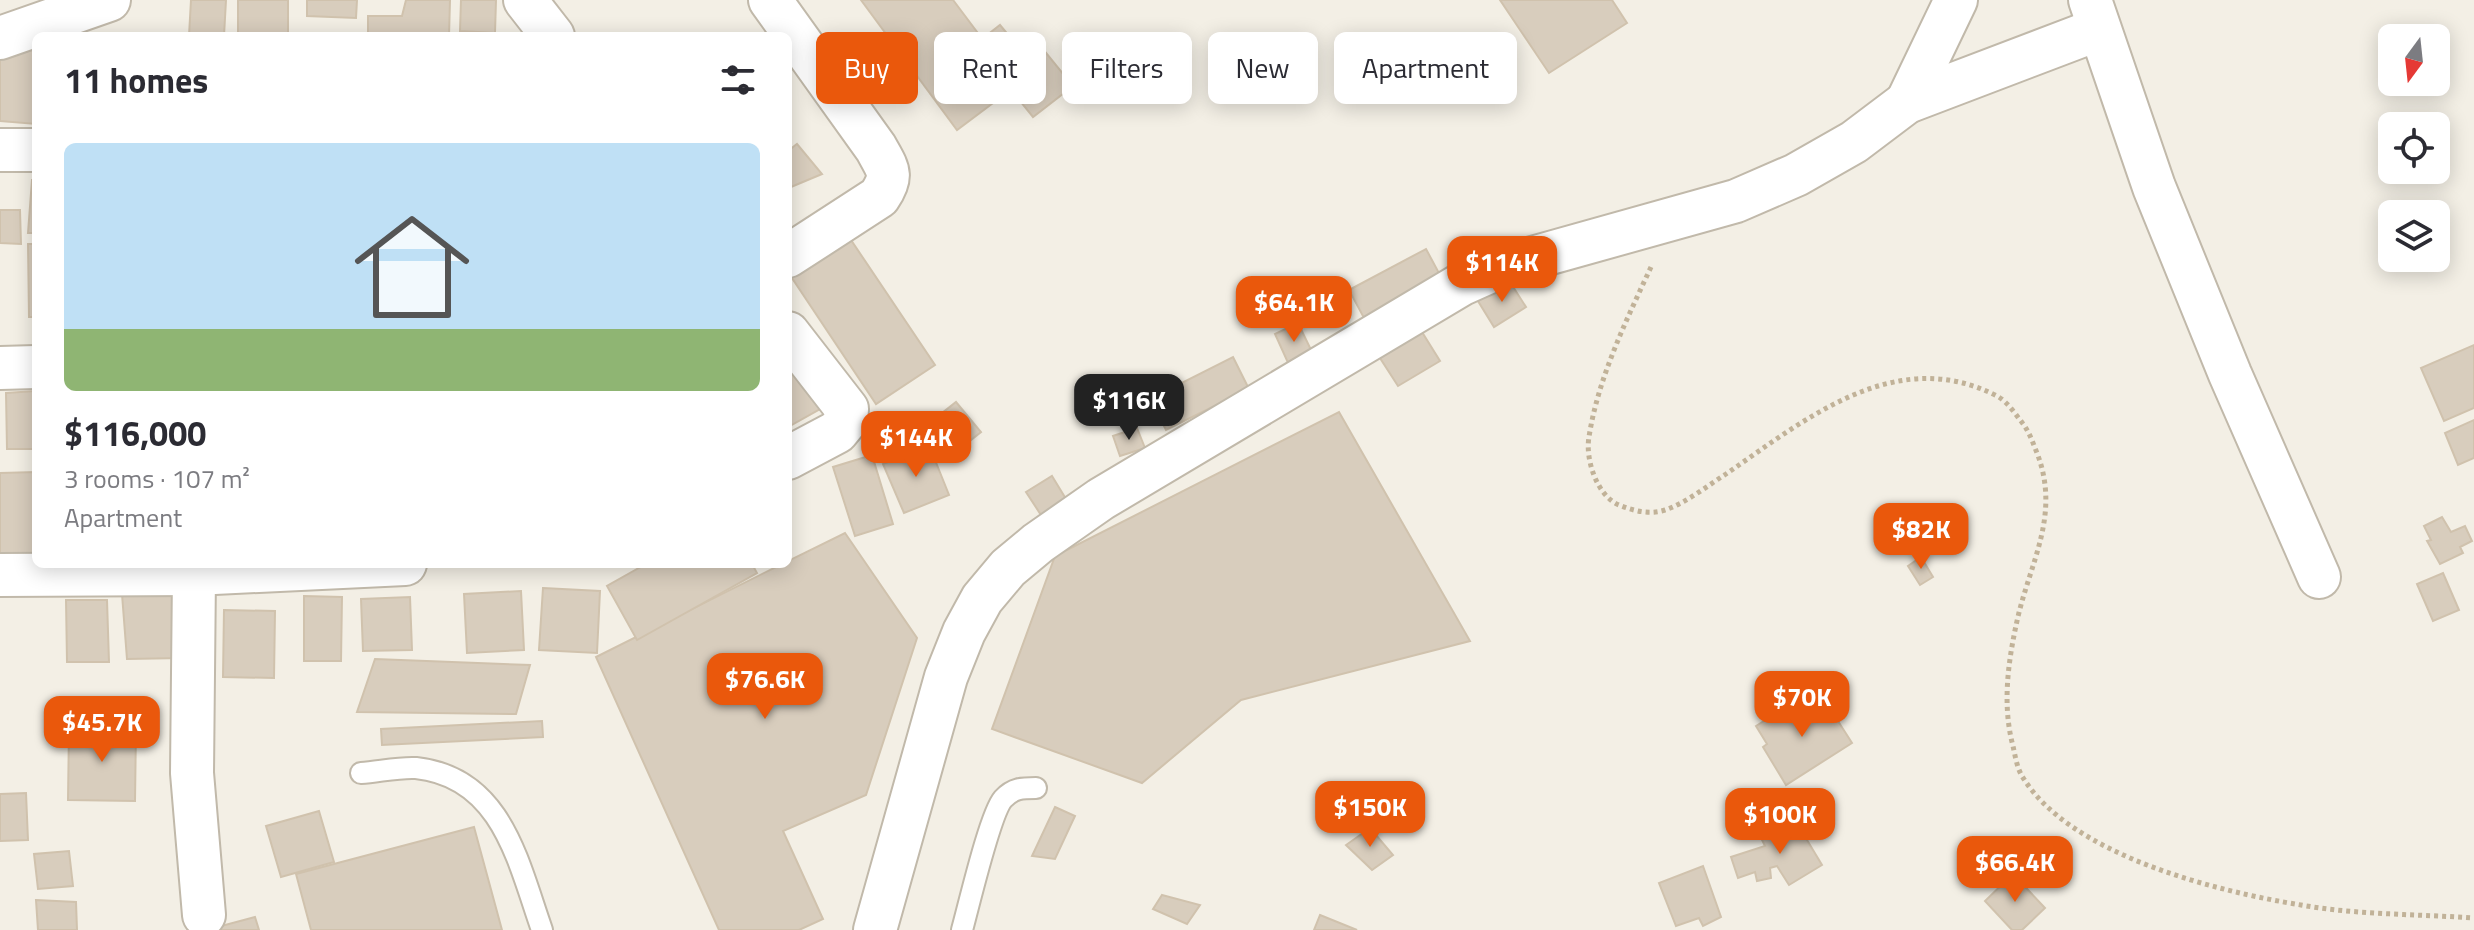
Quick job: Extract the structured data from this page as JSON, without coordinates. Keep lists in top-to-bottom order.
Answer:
{
  "north": "bottom",
  "page": {
    "chip": [
      "Buy",
      "Rent",
      "Filters",
      "New",
      "Apartment"
    ],
    "heading": "11 homes",
    "list": [
      {
        "name": "$116,000",
        "note": "3 rooms · 107 m² · Apartment"
      }
    ],
    "price": [
      "$114K",
      "$64.1K",
      "$116K",
      "$144K",
      "$82K",
      "$76.6K",
      "$70K",
      "$45.7K",
      "$150K",
      "$100K",
      "$66.4K"
    ]
  }
}
